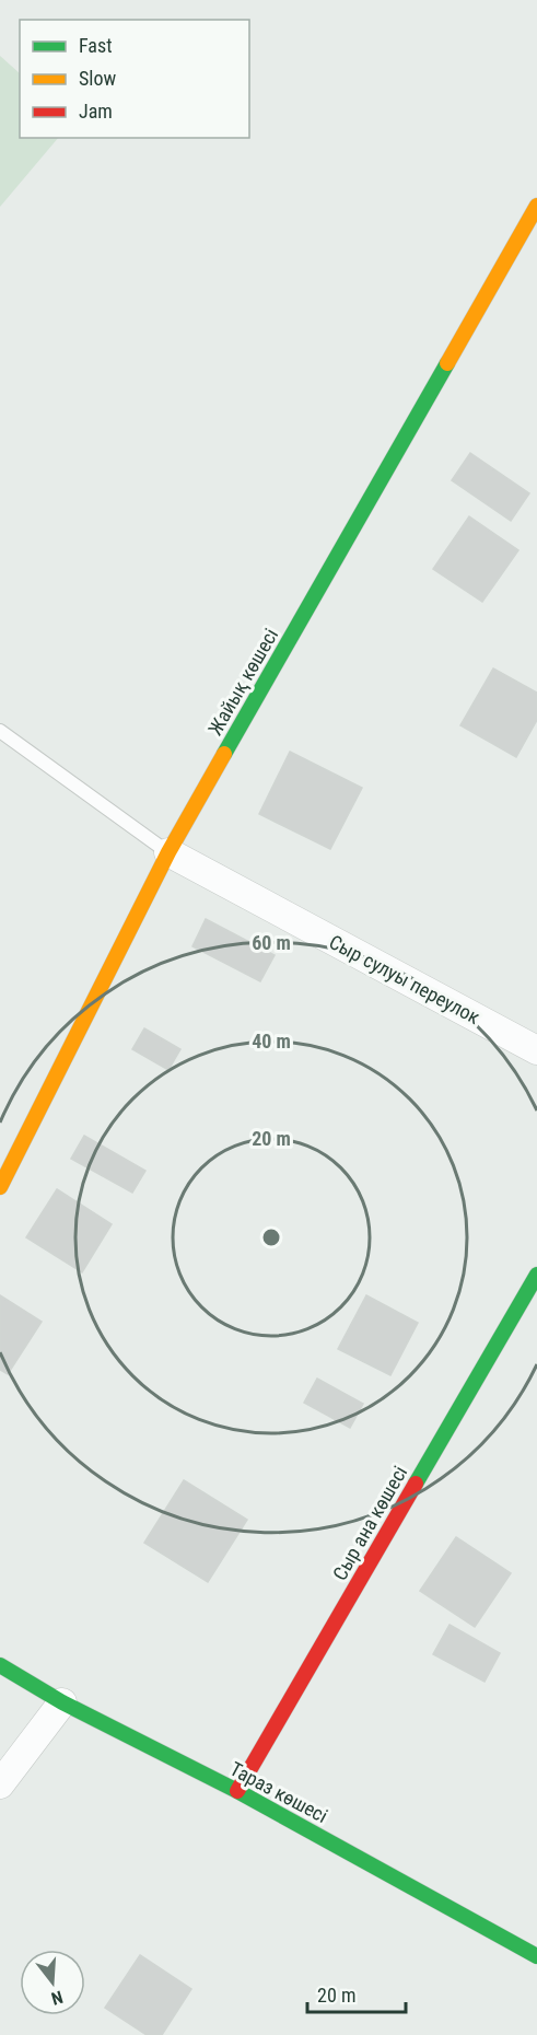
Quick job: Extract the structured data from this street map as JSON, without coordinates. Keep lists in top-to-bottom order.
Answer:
{
  "streets": {
    "street": [
      "Жайық көшесі",
      "Сыр сулуы переулок",
      "Сыр ана көшесі",
      "Тараз көшесі"
    ]
  },
  "crossings": [
    ["Жайық көшесі", "Сыр сулуы переулок"],
    ["Сыр ана көшесі", "Тараз көшесі"]
  ],
  "legend": ["Fast", "Slow", "Jam"],
  "scale_bar": "20 m",
  "north": "bottom",
  "rings": ["60 m", "40 m", "20 m"]
}
